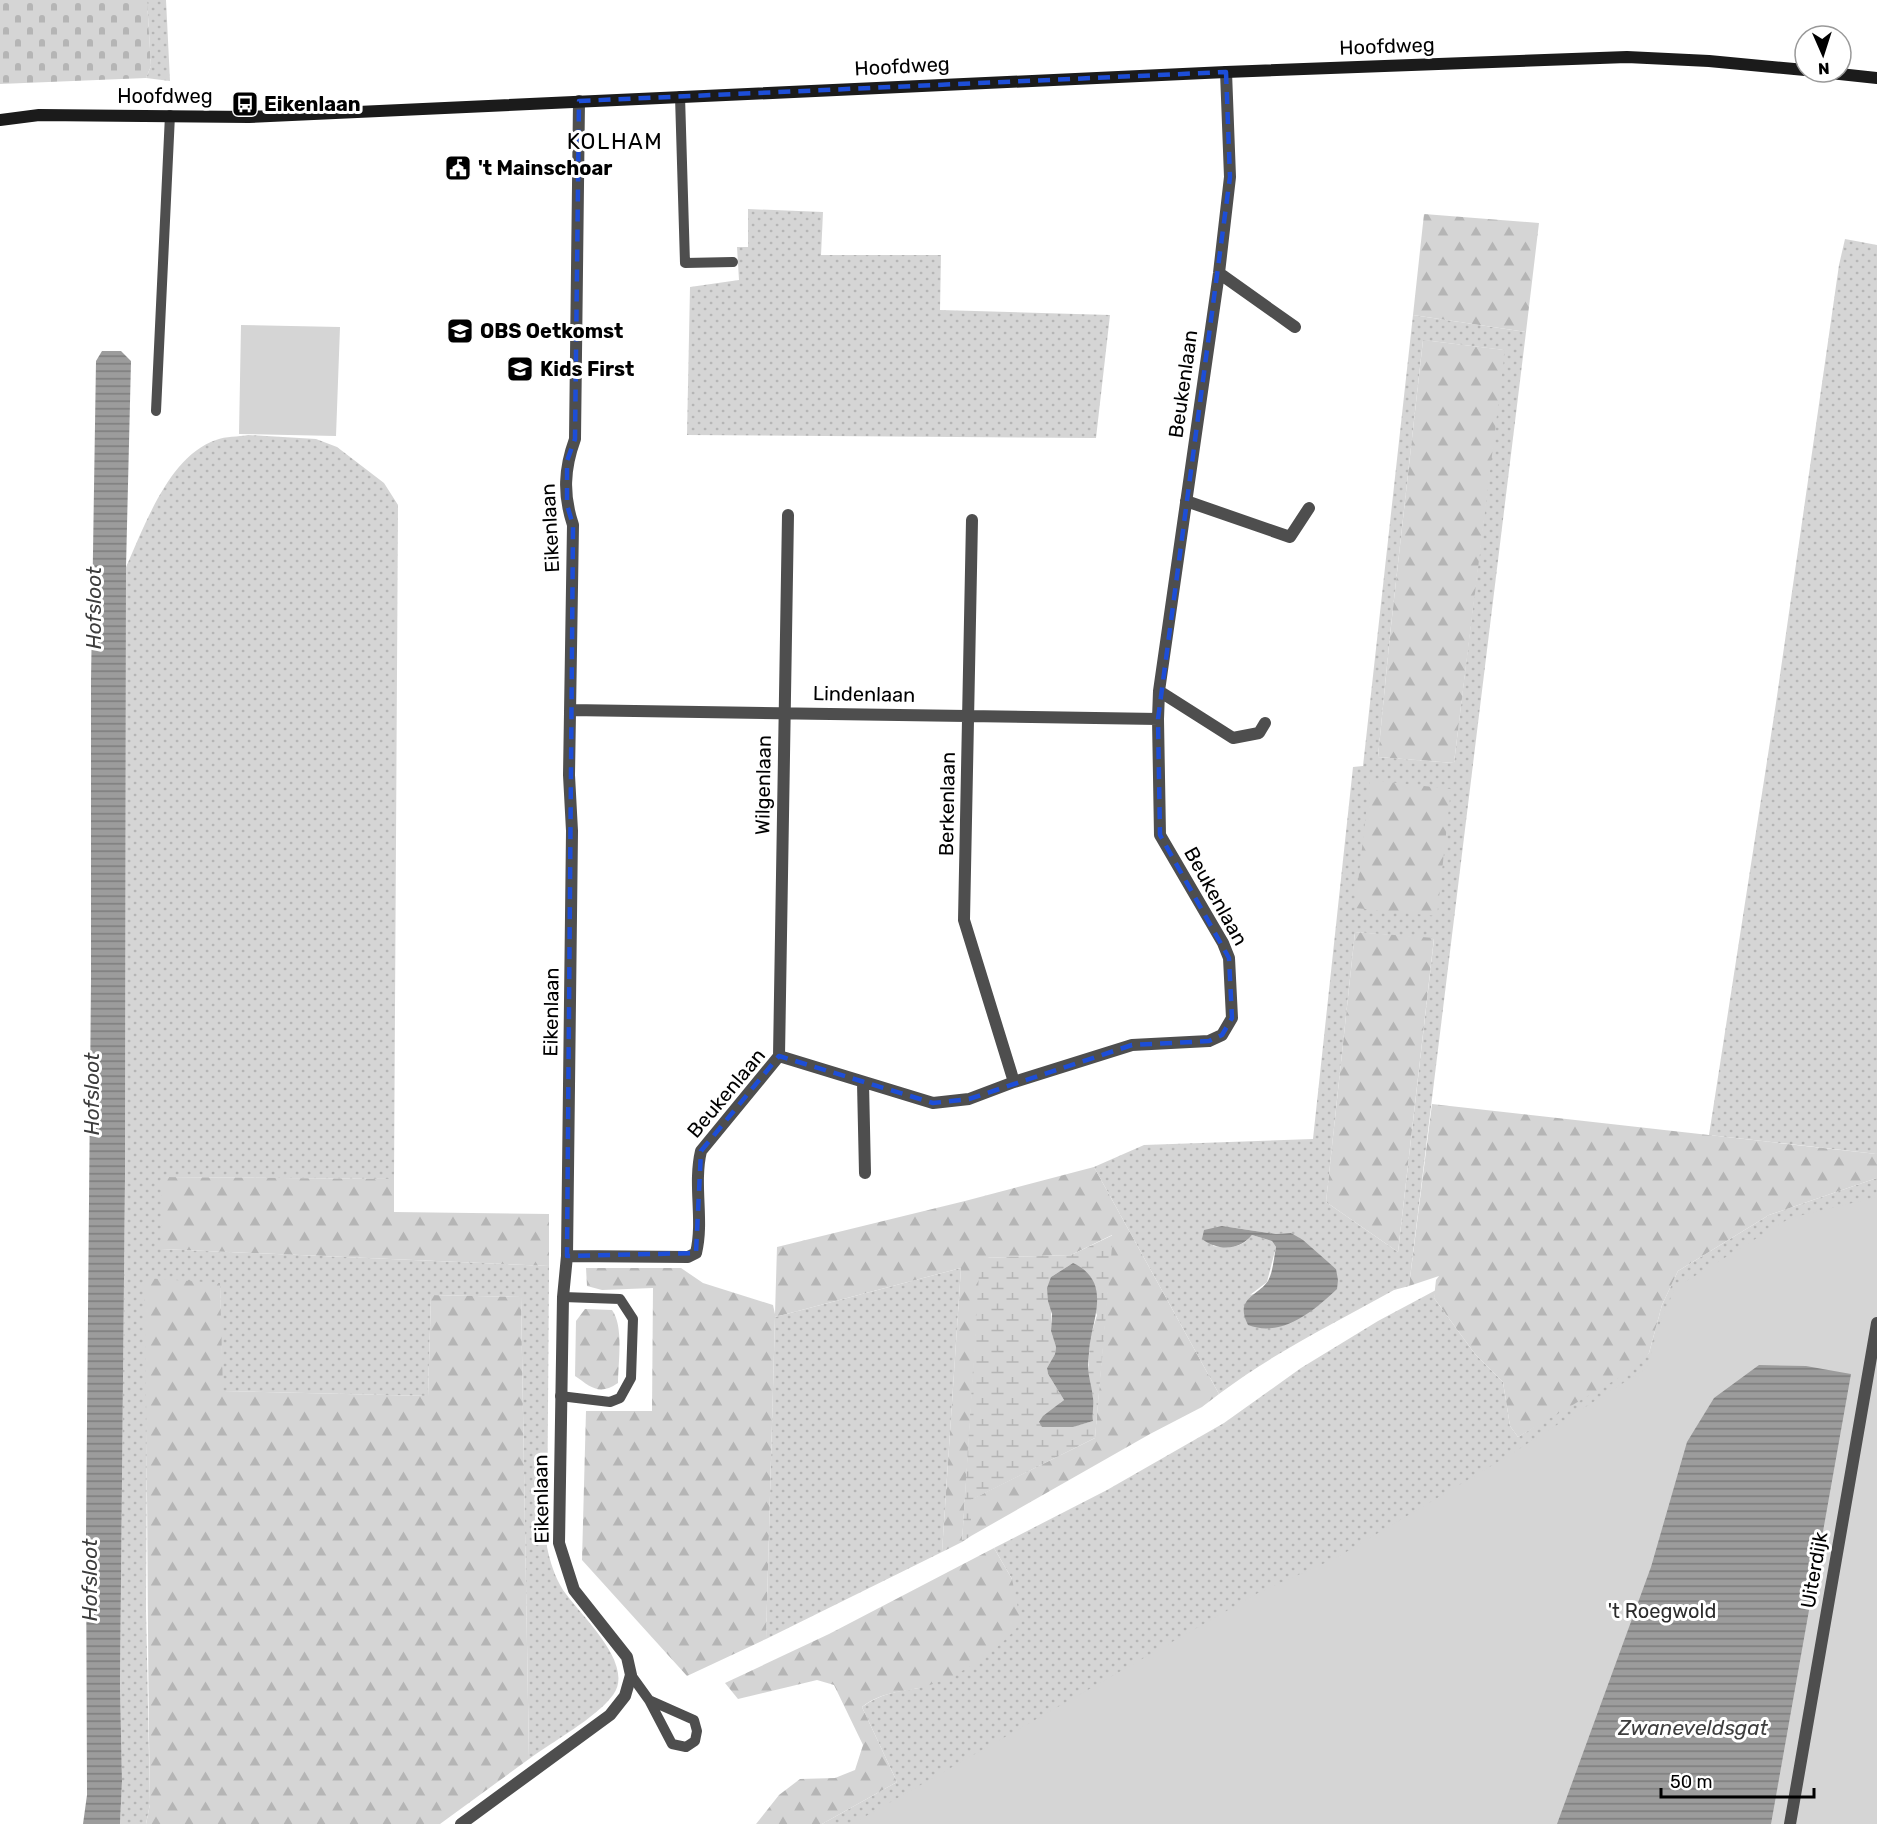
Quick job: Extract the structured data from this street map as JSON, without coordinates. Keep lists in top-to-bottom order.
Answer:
{
  "streets": {
    "main road": ["Hoofdweg"],
    "street": [
      "Beukenlaan",
      "Eikenlaan",
      "Lindenlaan",
      "Wilgenlaan",
      "Berkenlaan",
      "Uiterdijk"
    ]
  },
  "crossings": [
    ["Hoofdweg", "Beukenlaan"],
    ["Hoofdweg", "Eikenlaan"],
    ["Beukenlaan", "Eikenlaan"],
    ["Beukenlaan", "Lindenlaan"],
    ["Beukenlaan", "Wilgenlaan"],
    ["Beukenlaan", "Berkenlaan"],
    ["Eikenlaan", "Lindenlaan"],
    ["Lindenlaan", "Wilgenlaan"],
    ["Lindenlaan", "Berkenlaan"]
  ],
  "districts": ["KOLHAM"],
  "water": ["Hofsloot", "Zwaneveldsgat"],
  "parks": ["'t Roegwold"],
  "places": {
    "bus stop": ["Eikenlaan"],
    "public building": ["'t Mainschoar"],
    "school or university": ["OBS Oetkomst", "Kids First"]
  },
  "scale_bar": "50 m",
  "north": "bottom"
}
